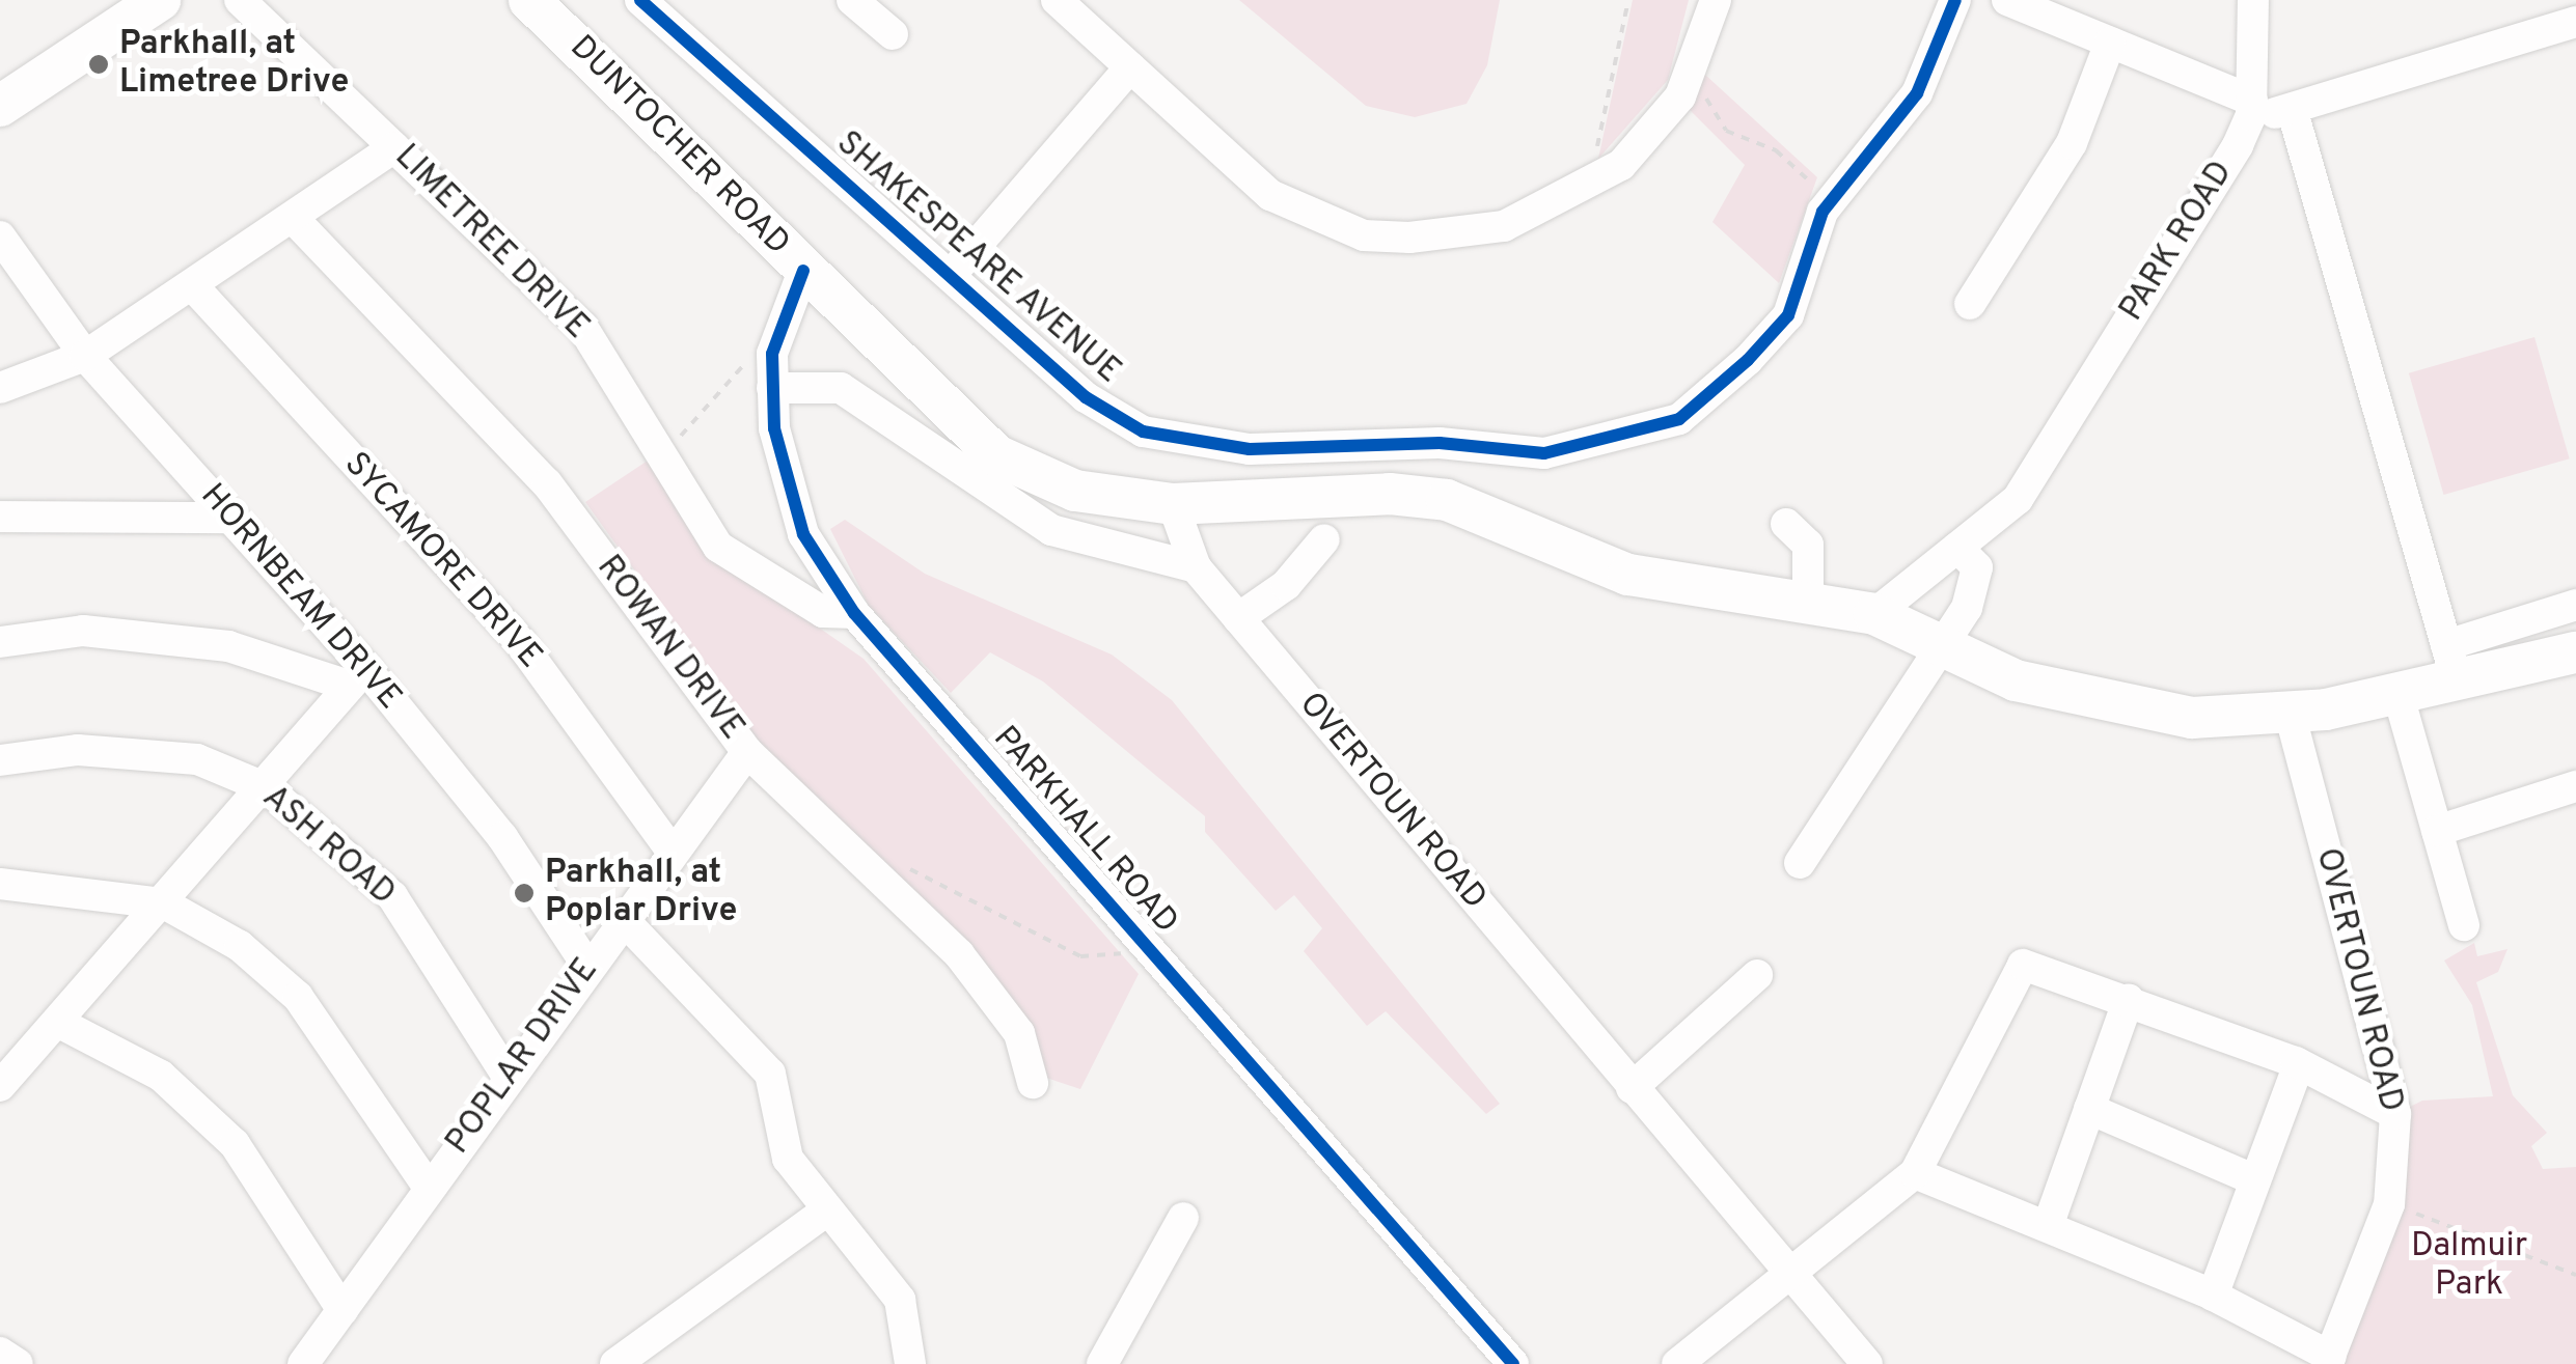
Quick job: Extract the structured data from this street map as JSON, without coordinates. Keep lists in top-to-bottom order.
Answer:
{
  "streets": {
    "main road": ["DUNTOCHER ROAD"],
    "street": [
      "PARK ROAD",
      "LIMETREE DRIVE",
      "SHAKESPEARE AVENUE",
      "SYCAMORE DRIVE",
      "HORNBEAM DRIVE",
      "ROWAN DRIVE",
      "OVERTOUN ROAD",
      "PARKHALL ROAD",
      "ASH ROAD",
      "POPLAR DRIVE"
    ]
  },
  "crossings": [
    ["DUNTOCHER ROAD", "PARK ROAD"],
    ["DUNTOCHER ROAD", "OVERTOUN ROAD"],
    ["DUNTOCHER ROAD", "PARKHALL ROAD"],
    ["LIMETREE DRIVE", "PARKHALL ROAD"],
    ["SYCAMORE DRIVE", "POPLAR DRIVE"],
    ["HORNBEAM DRIVE", "POPLAR DRIVE"],
    ["ROWAN DRIVE", "POPLAR DRIVE"],
    ["ASH ROAD", "POPLAR DRIVE"]
  ],
  "parks": ["Dalmuir Park"],
  "places": ["Parkhall, at Limetree Drive", "Parkhall, at Poplar Drive"]
}
